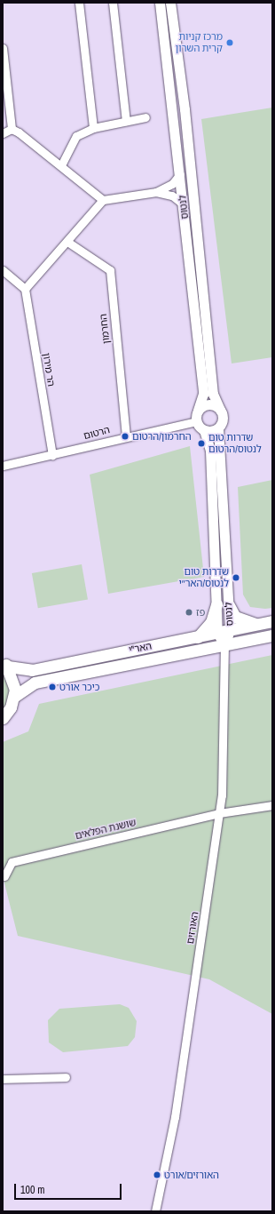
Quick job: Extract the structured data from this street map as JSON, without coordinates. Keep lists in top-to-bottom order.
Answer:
{
  "streets": {
    "main road": ["האר\"י"],
    "street": [
      "לנטוס",
      "החרמון",
      "הר מירון",
      "הרטום",
      "שושנת הפלאים",
      "האורזים"
    ]
  },
  "crossings": [
    ["לנטוס", "הרטום"],
    ["לנטוס", "האר\"י"],
    ["לנטוס", "האורזים"],
    ["החרמון", "הרטום"],
    ["הר מירון", "הרטום"],
    ["האר\"י", "האורזים"],
    ["שושנת הפלאים", "האורזים"]
  ],
  "places": [
    "מרכז קניות קרית השרון",
    "החרמון/הרטום",
    "שדרות טום לנטוס/הרטום",
    "שדרות טום לנטוס/האר״י",
    "פז",
    "כיכר אורט",
    "האורזים/אורט"
  ],
  "scale_bar": "100 m"
}
